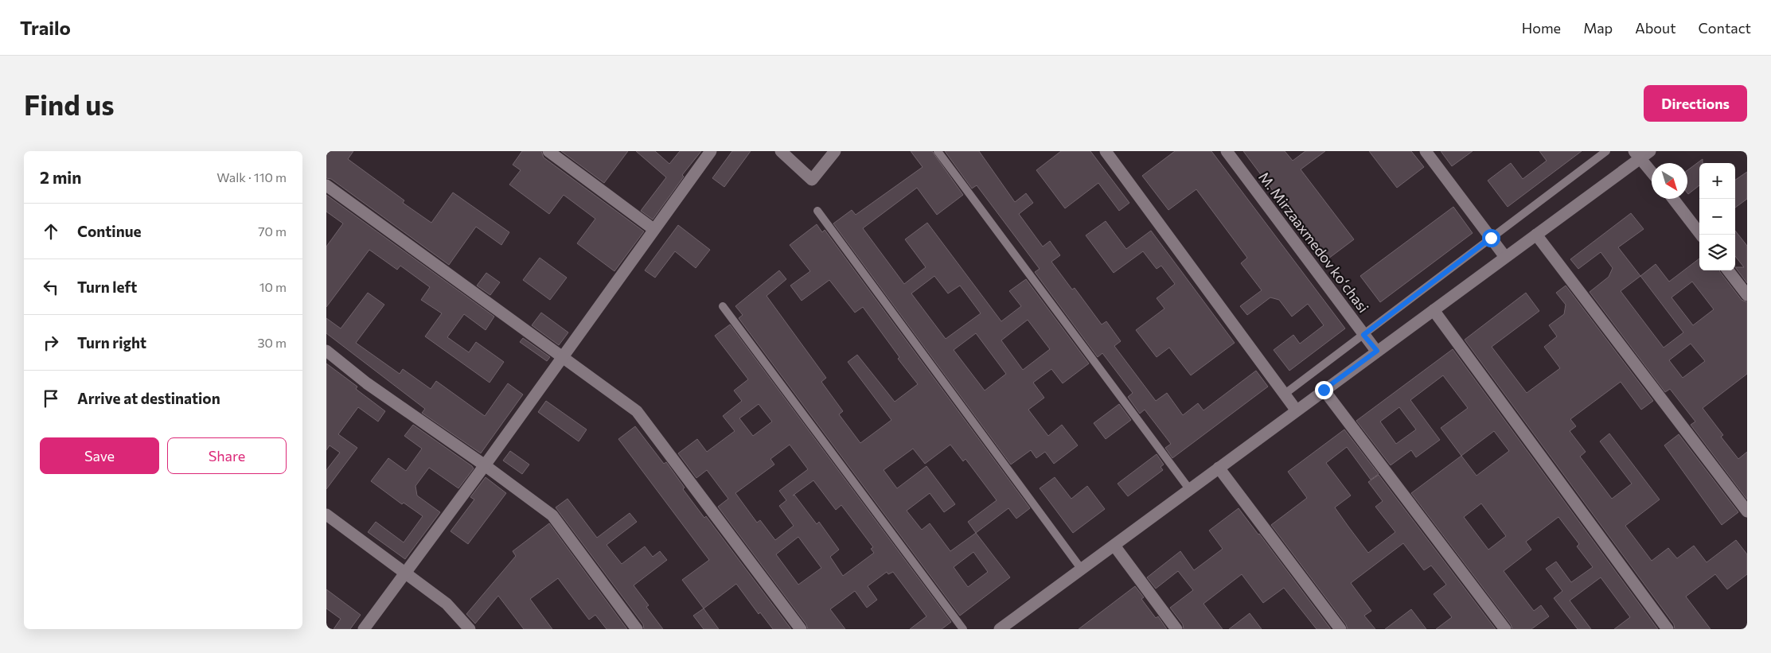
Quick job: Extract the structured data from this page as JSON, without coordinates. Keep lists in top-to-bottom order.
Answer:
{
  "streets": {
    "street": ["M. Mirzaaxmedov koʻchasi"]
  },
  "north": "bottom right",
  "page": {
    "header": "Trailo",
    "nav": [
      "Home",
      "Map",
      "About",
      "Contact"
    ],
    "buttons": [
      "Directions",
      ["Save", "Share"]
    ],
    "title": "Find us",
    "heading": ["2 min", "Walk · 110 m"],
    "map_buttons": ["+", "−"],
    "list": [
      ["Continue", "70 m"],
      ["Turn left", "10 m"],
      ["Turn right", "30 m"],
      "Arrive at destination"
    ]
  }
}
